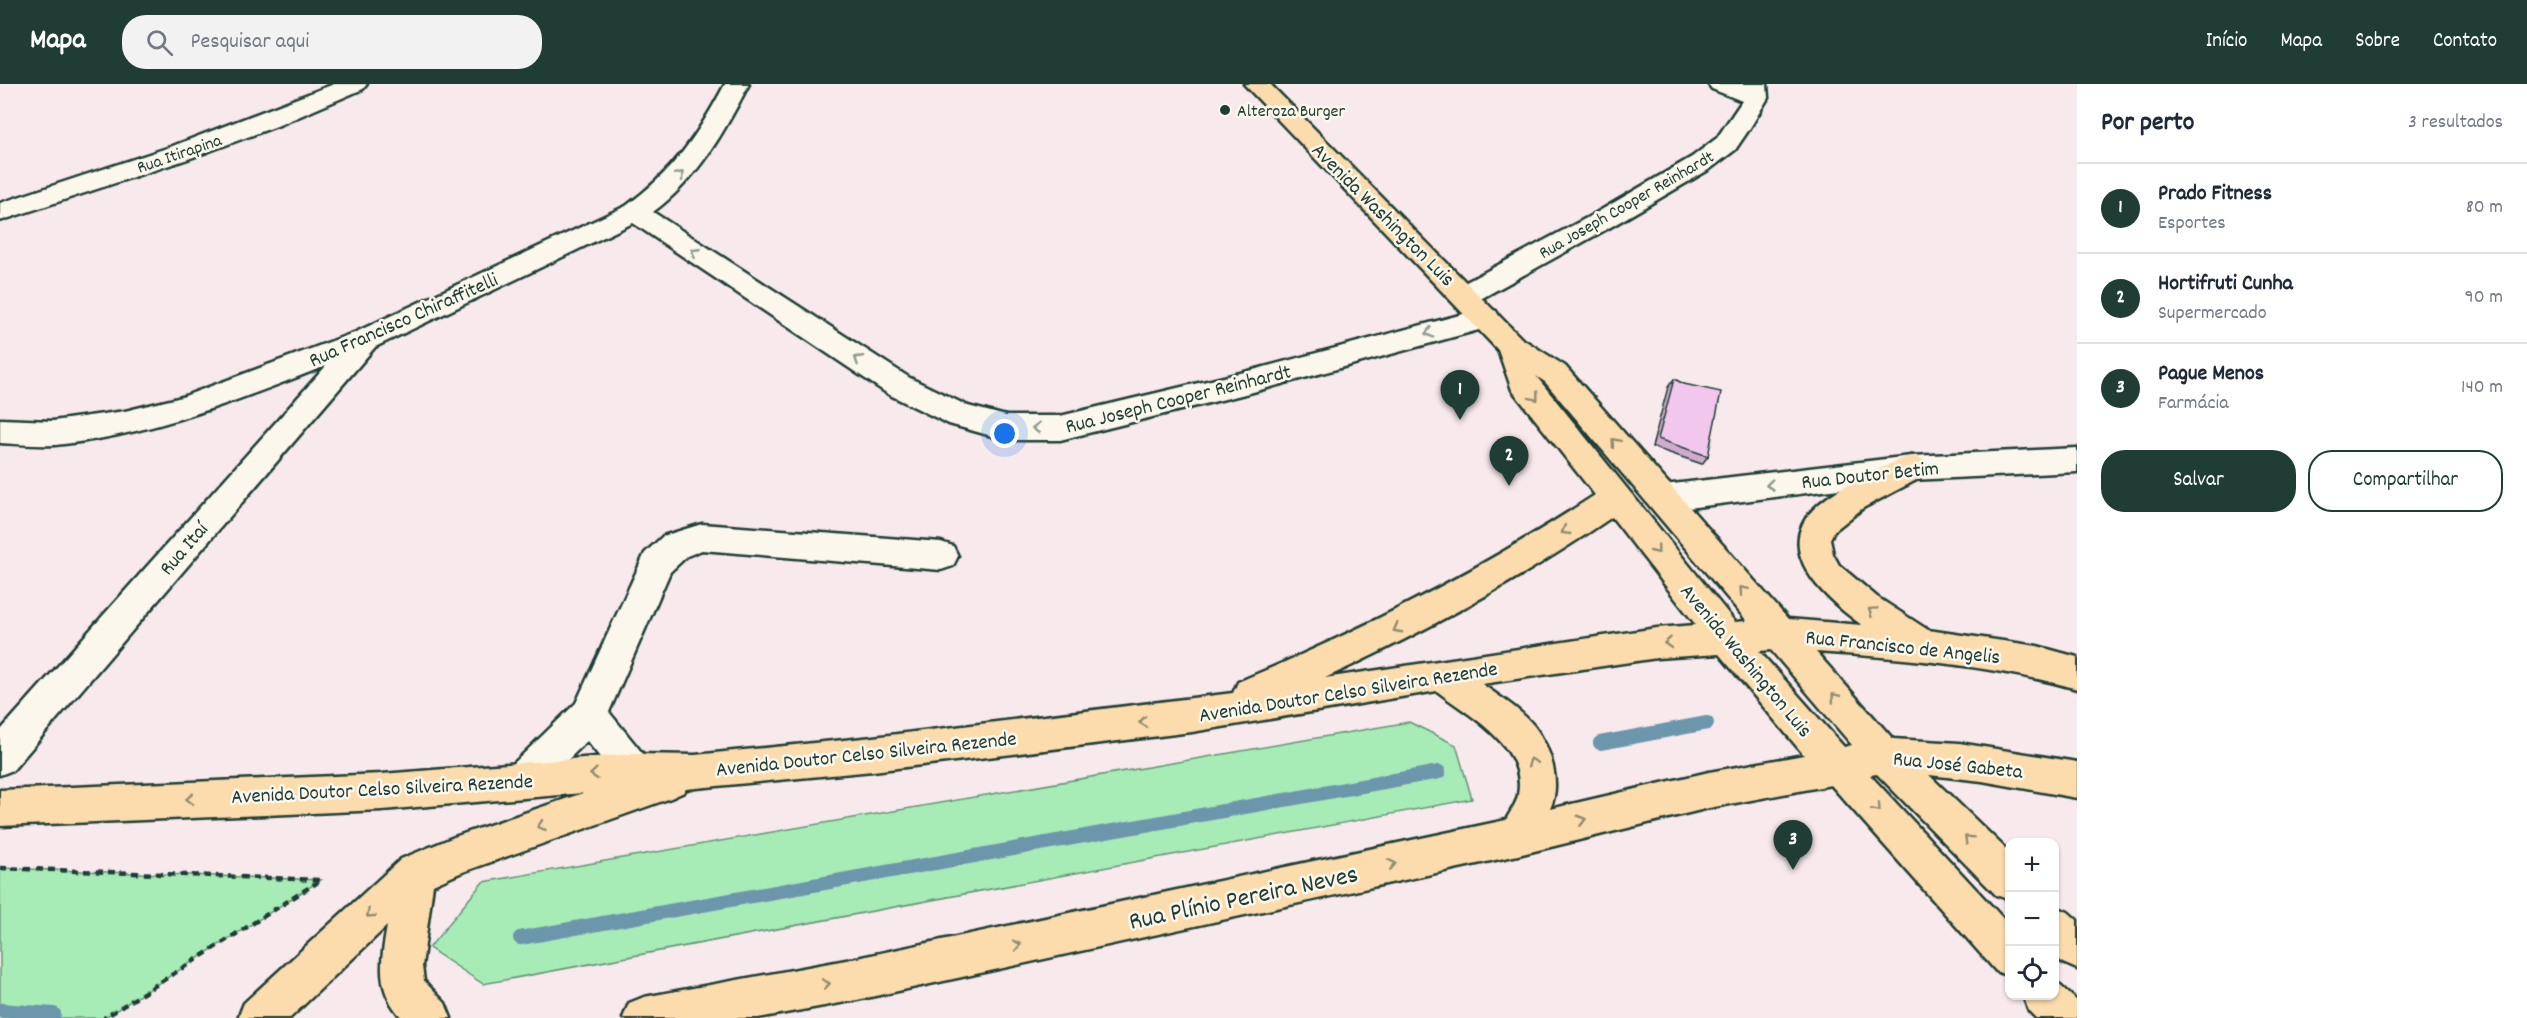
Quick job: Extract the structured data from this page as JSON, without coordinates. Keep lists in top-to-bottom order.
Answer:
{
  "streets": {
    "main road": [
      "Avenida Washington Luis",
      "Rua Francisco de Angelis",
      "Avenida Doutor Celso Silveira Rezende",
      "Rua José Gabeta",
      "Rua Plínio Pereira Neves"
    ],
    "street": [
      "Rua Itirapina",
      "Rua Joseph Cooper Reinhardt",
      "Rua Francisco Chiraffitelli",
      "Rua Doutor Betim",
      "Rua Itaí"
    ]
  },
  "crossings": [
    ["Rua Joseph Cooper Reinhardt", "Avenida Washington Luis"],
    ["Rua Joseph Cooper Reinhardt", "Rua Francisco Chiraffitelli"],
    ["Avenida Washington Luis", "Rua Doutor Betim"],
    ["Avenida Washington Luis", "Rua Francisco de Angelis"],
    ["Avenida Washington Luis", "Avenida Doutor Celso Silveira Rezende"],
    ["Avenida Washington Luis", "Rua José Gabeta"],
    ["Avenida Washington Luis", "Rua Plínio Pereira Neves"],
    ["Rua Francisco Chiraffitelli", "Rua Itaí"],
    ["Rua Francisco de Angelis", "Avenida Doutor Celso Silveira Rezende"],
    ["Rua José Gabeta", "Rua Plínio Pereira Neves"]
  ],
  "one_way": ["Rua Joseph Cooper Reinhardt", "Rua Doutor Betim"],
  "places": ["Alteroza Burger"],
  "page": {
    "header": "Mapa",
    "search": "Pesquisar aqui",
    "nav": [
      "Início",
      "Mapa",
      "Sobre",
      "Contato"
    ],
    "heading": ["Por perto", "3 resultados"],
    "list": [
      {
        "mark": "1",
        "name": "Prado Fitness",
        "note": "Esportes",
        "value": "80 m"
      },
      {
        "mark": "2",
        "name": "Hortifruti Cunha",
        "note": "Supermercado",
        "value": "90 m"
      },
      {
        "mark": "3",
        "name": "Pague Menos",
        "note": "Farmácia",
        "value": "140 m"
      }
    ],
    "pins": ["1", "2", "3"],
    "buttons": ["Salvar", "Compartilhar"],
    "map_buttons": ["+", "−"]
  }
}
